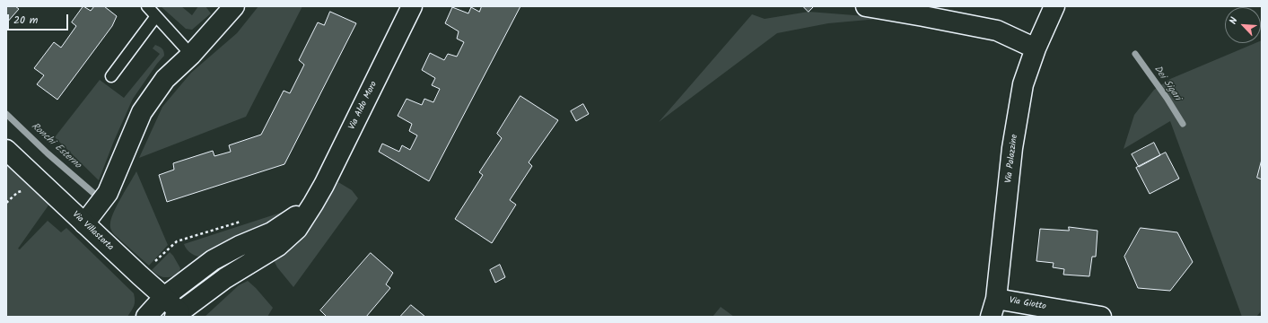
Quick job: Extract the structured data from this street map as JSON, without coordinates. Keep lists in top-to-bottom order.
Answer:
{
  "streets": {
    "street": [
      "Via Aldo Moro",
      "Via Palazzine",
      "Via Villastorta",
      "Via Giotto"
    ]
  },
  "crossings": [
    ["Via Aldo Moro", "Via Villastorta"],
    ["Via Palazzine", "Via Giotto"]
  ],
  "water": ["Dei Sigari", "Ronchi Esterno"],
  "scale_bar": "20 m",
  "north": "top left"
}
